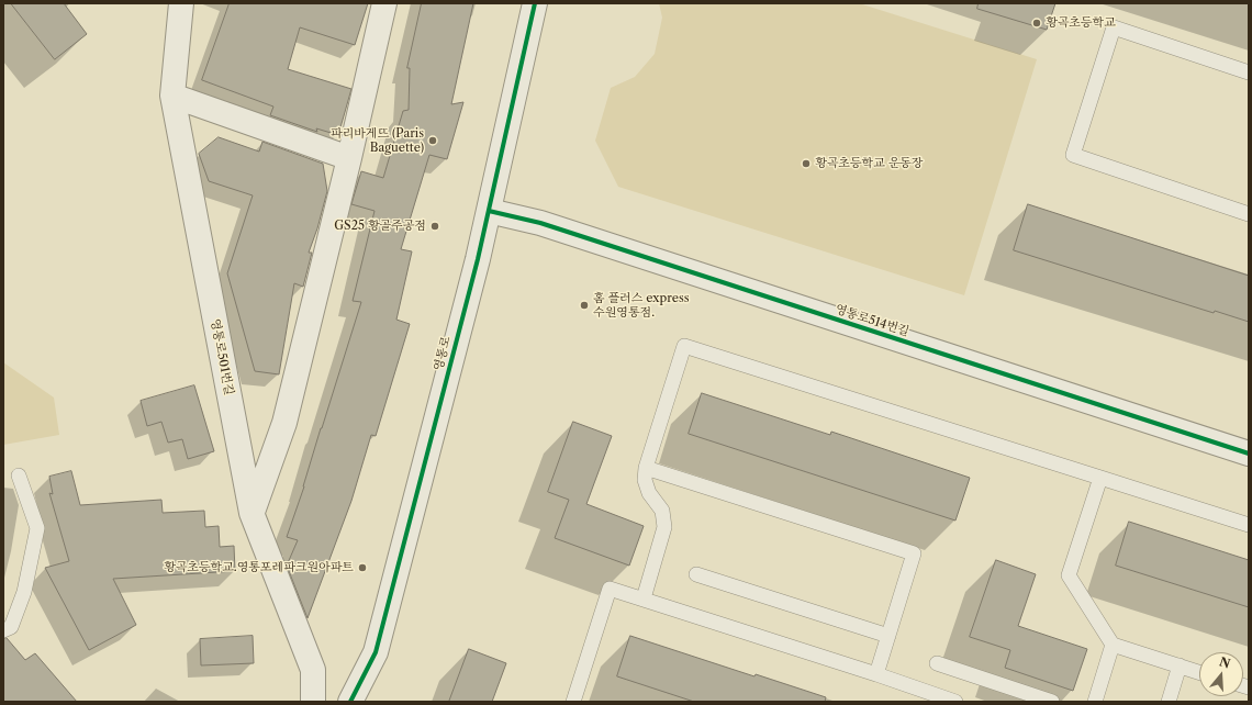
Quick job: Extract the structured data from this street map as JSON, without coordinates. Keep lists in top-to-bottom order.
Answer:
{
  "streets": {
    "street": ["영통로514번길", "영통로", "영통로501번길"]
  },
  "crossings": [
    ["영통로514번길", "영통로"]
  ],
  "places": [
    "황곡초등학교",
    "파리바게뜨 (Paris Baguette)",
    "황곡초등학교 운동장",
    "GS25 황골주공점",
    "홈 플러스 express 수원영통점.",
    "황곡초등학교.영통포레파크원아파트"
  ],
  "north": "top"
}
